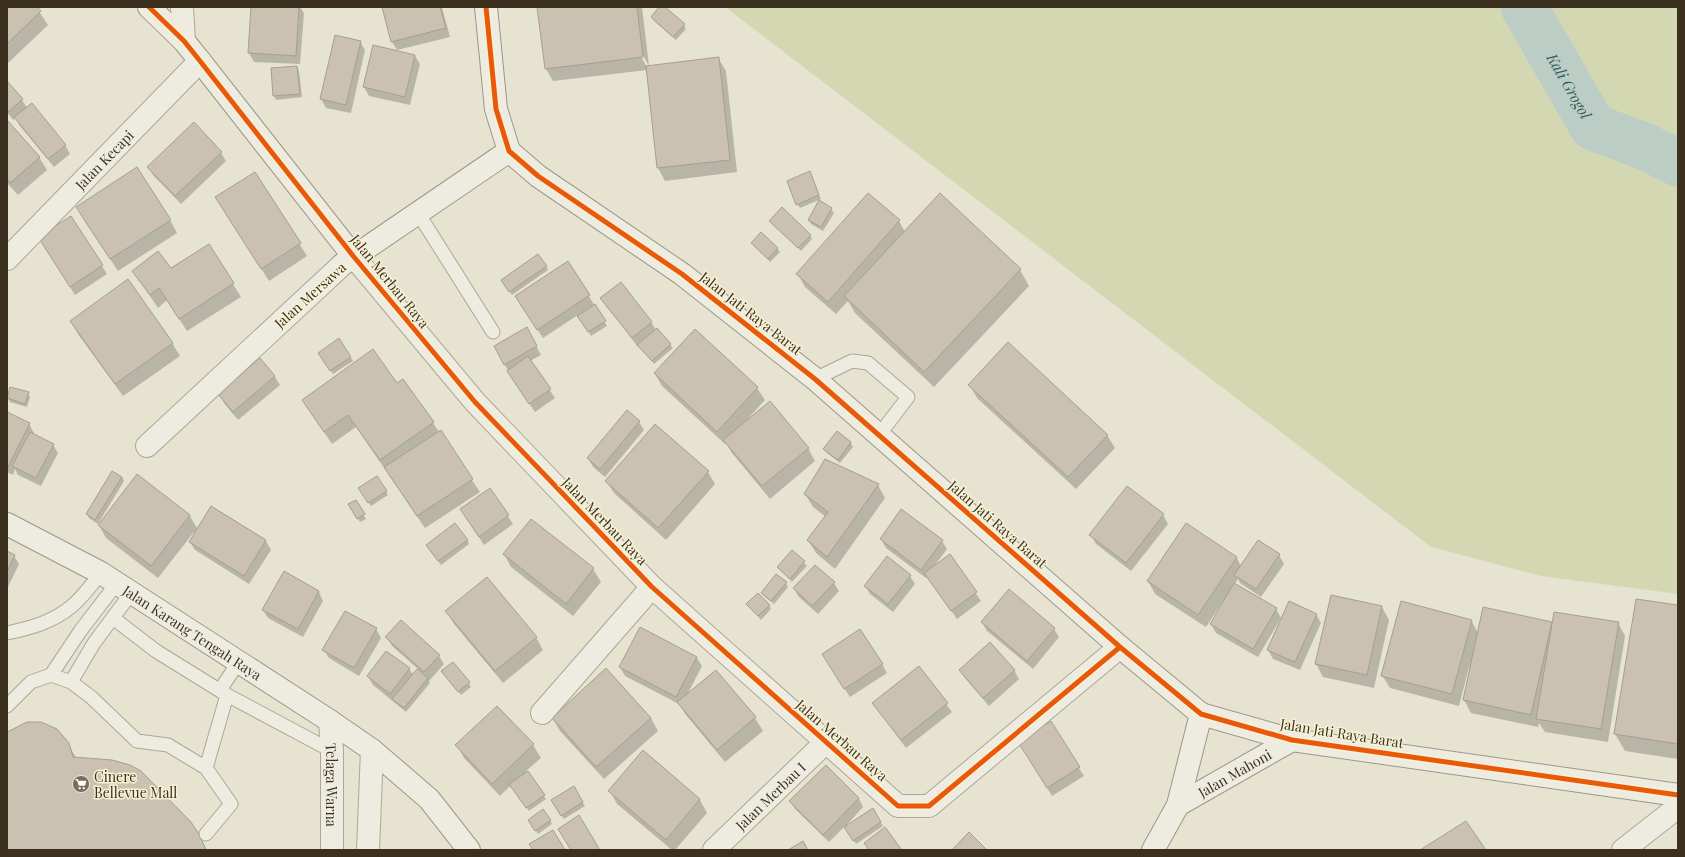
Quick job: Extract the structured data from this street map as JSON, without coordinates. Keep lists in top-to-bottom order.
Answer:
{
  "streets": {
    "street": [
      "Jalan Kecapi",
      "Jalan Merbau Raya",
      "Jalan Mersawa",
      "Jalan Jati Raya Barat",
      "Jalan Karang Tengah Raya",
      "Jalan Mahoni",
      "Telaga Warna",
      "Jalan Merbau I"
    ]
  },
  "crossings": [
    ["Jalan Kecapi", "Jalan Merbau Raya"],
    ["Jalan Merbau Raya", "Jalan Mersawa"],
    ["Jalan Merbau Raya", "Jalan Jati Raya Barat"],
    ["Jalan Merbau Raya", "Jalan Merbau I"],
    ["Jalan Mersawa", "Jalan Jati Raya Barat"],
    ["Jalan Jati Raya Barat", "Jalan Mahoni"],
    ["Jalan Karang Tengah Raya", "Telaga Warna"]
  ],
  "water": ["Kali Grogol"],
  "places": {
    "supermarket": ["Cinere Bellevue Mall"]
  }
}
